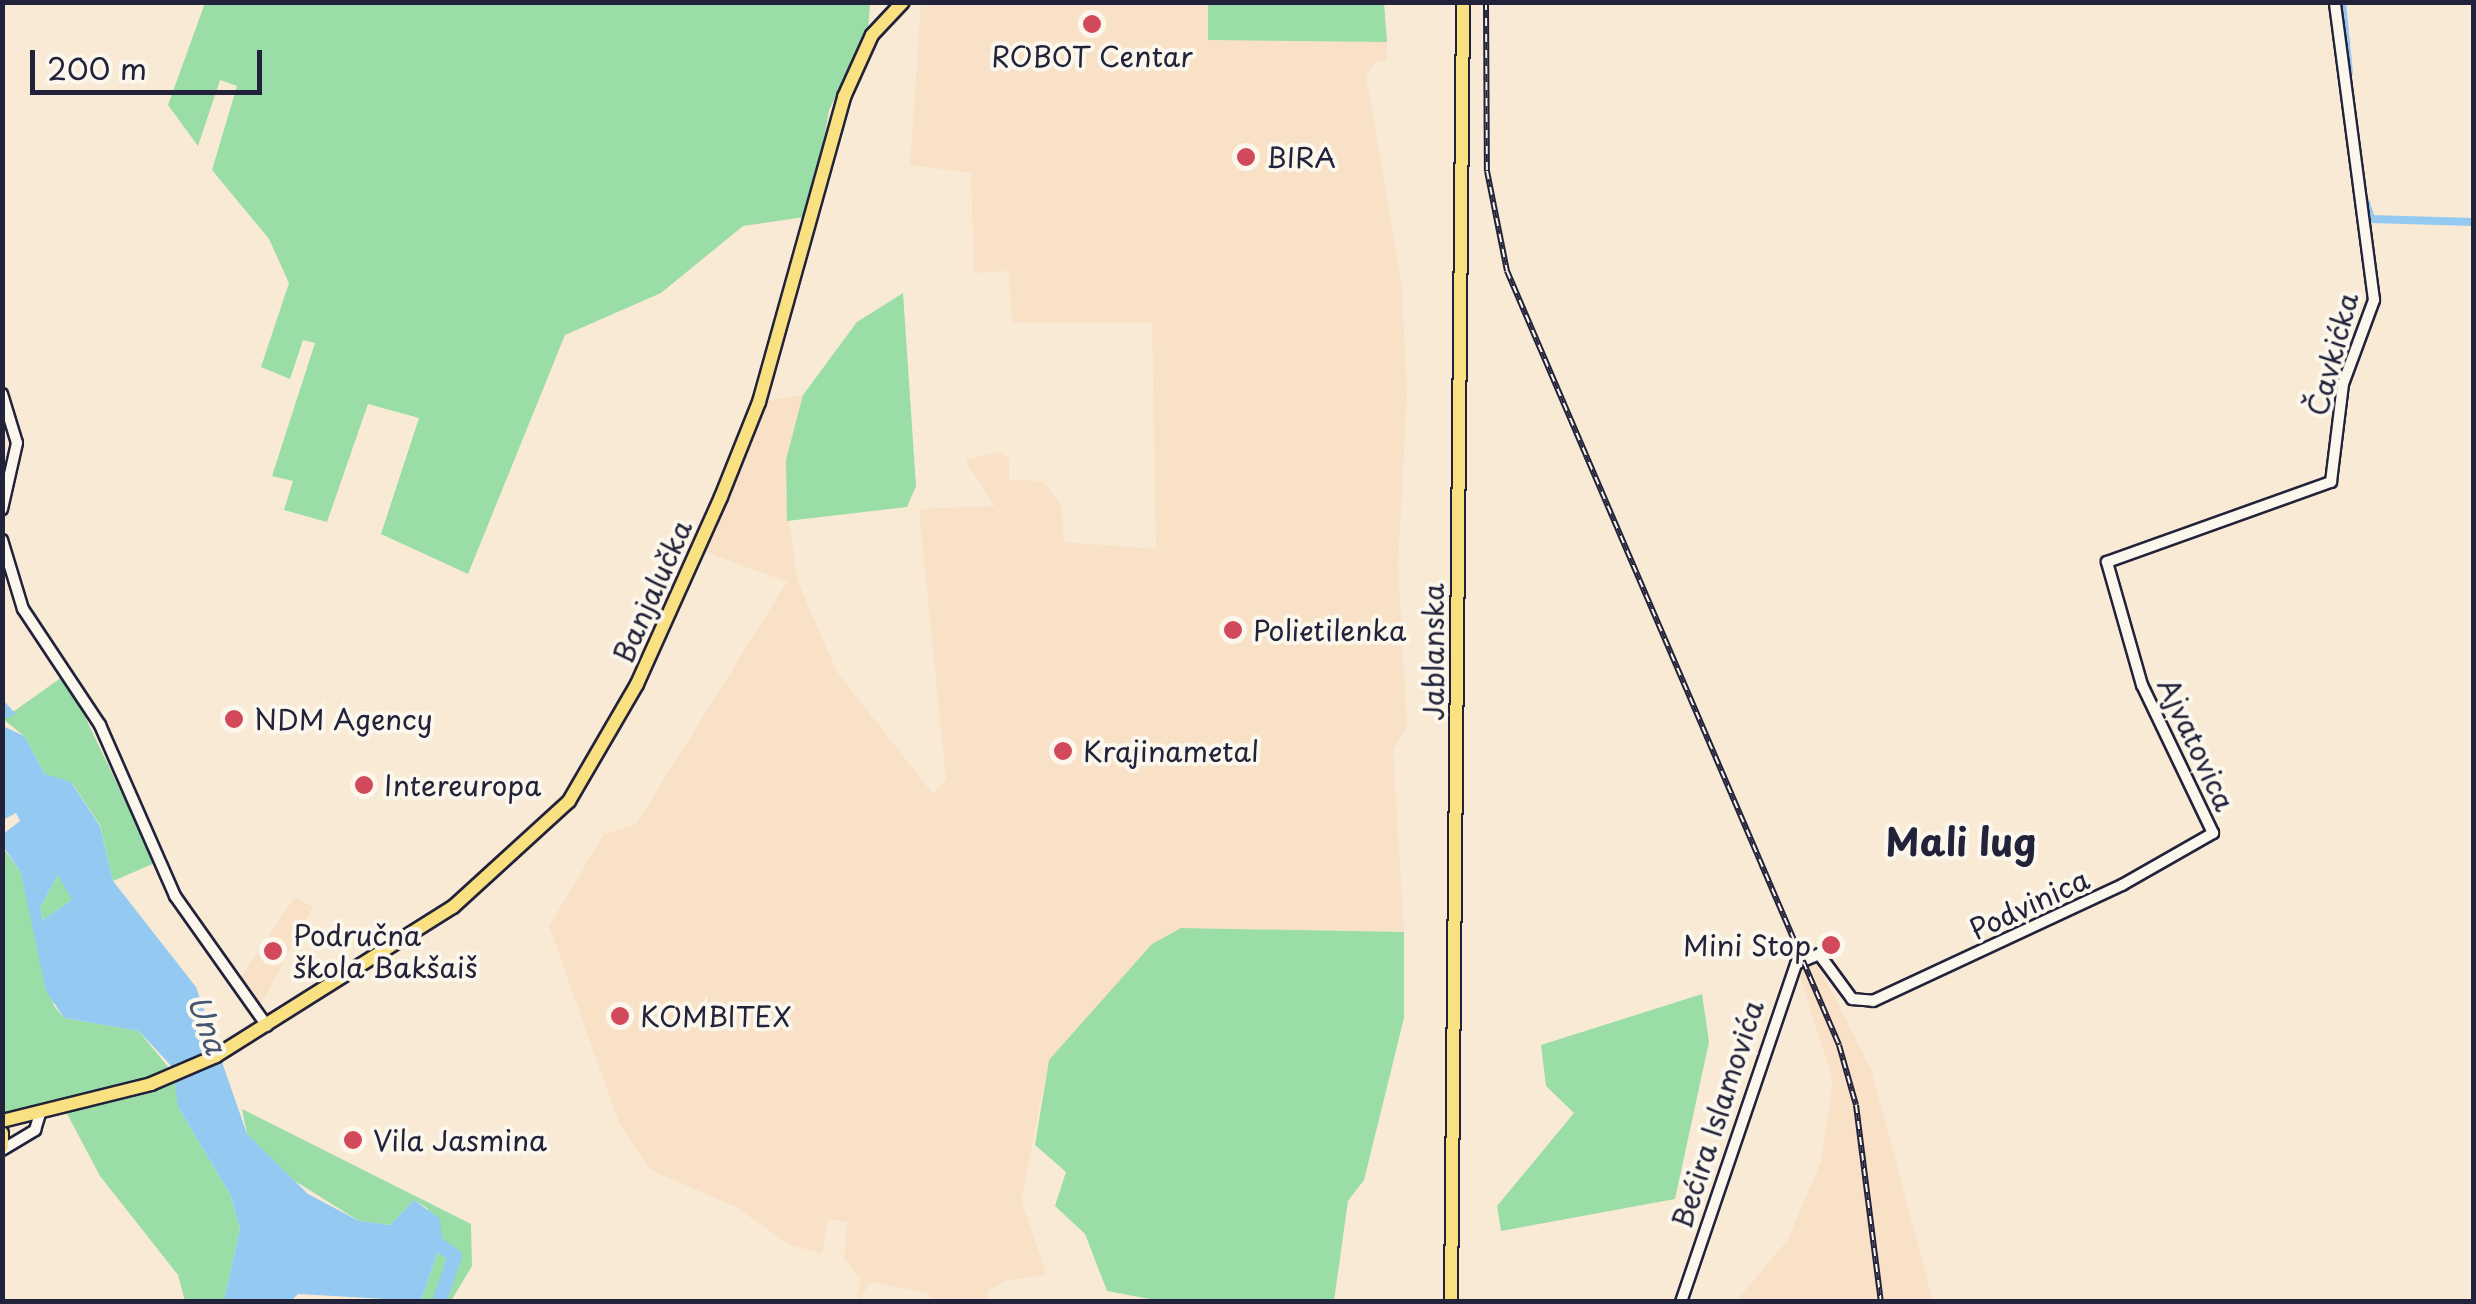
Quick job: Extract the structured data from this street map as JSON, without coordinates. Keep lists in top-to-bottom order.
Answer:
{
  "streets": {
    "main road": ["Banjalučka", "Jablanska"],
    "street": [
      "Čavkićka",
      "Ajvatovica",
      "Podvinica",
      "Bećira Islamovića"
    ]
  },
  "crossings": [
    ["Čavkićka", "Ajvatovica"],
    ["Ajvatovica", "Podvinica"],
    ["Podvinica", "Bećira Islamovića"]
  ],
  "districts": ["Mali lug"],
  "water": ["Una"],
  "places": [
    "ROBOT Centar",
    "BIRA",
    "Polietilenka",
    "NDM Agency",
    "Krajinametal",
    "Intereuropa",
    "Mini Stop",
    "Područna škola Bakšaiš",
    "KOMBITEX",
    "Vila Jasmina"
  ],
  "scale_bar": "200 m"
}
